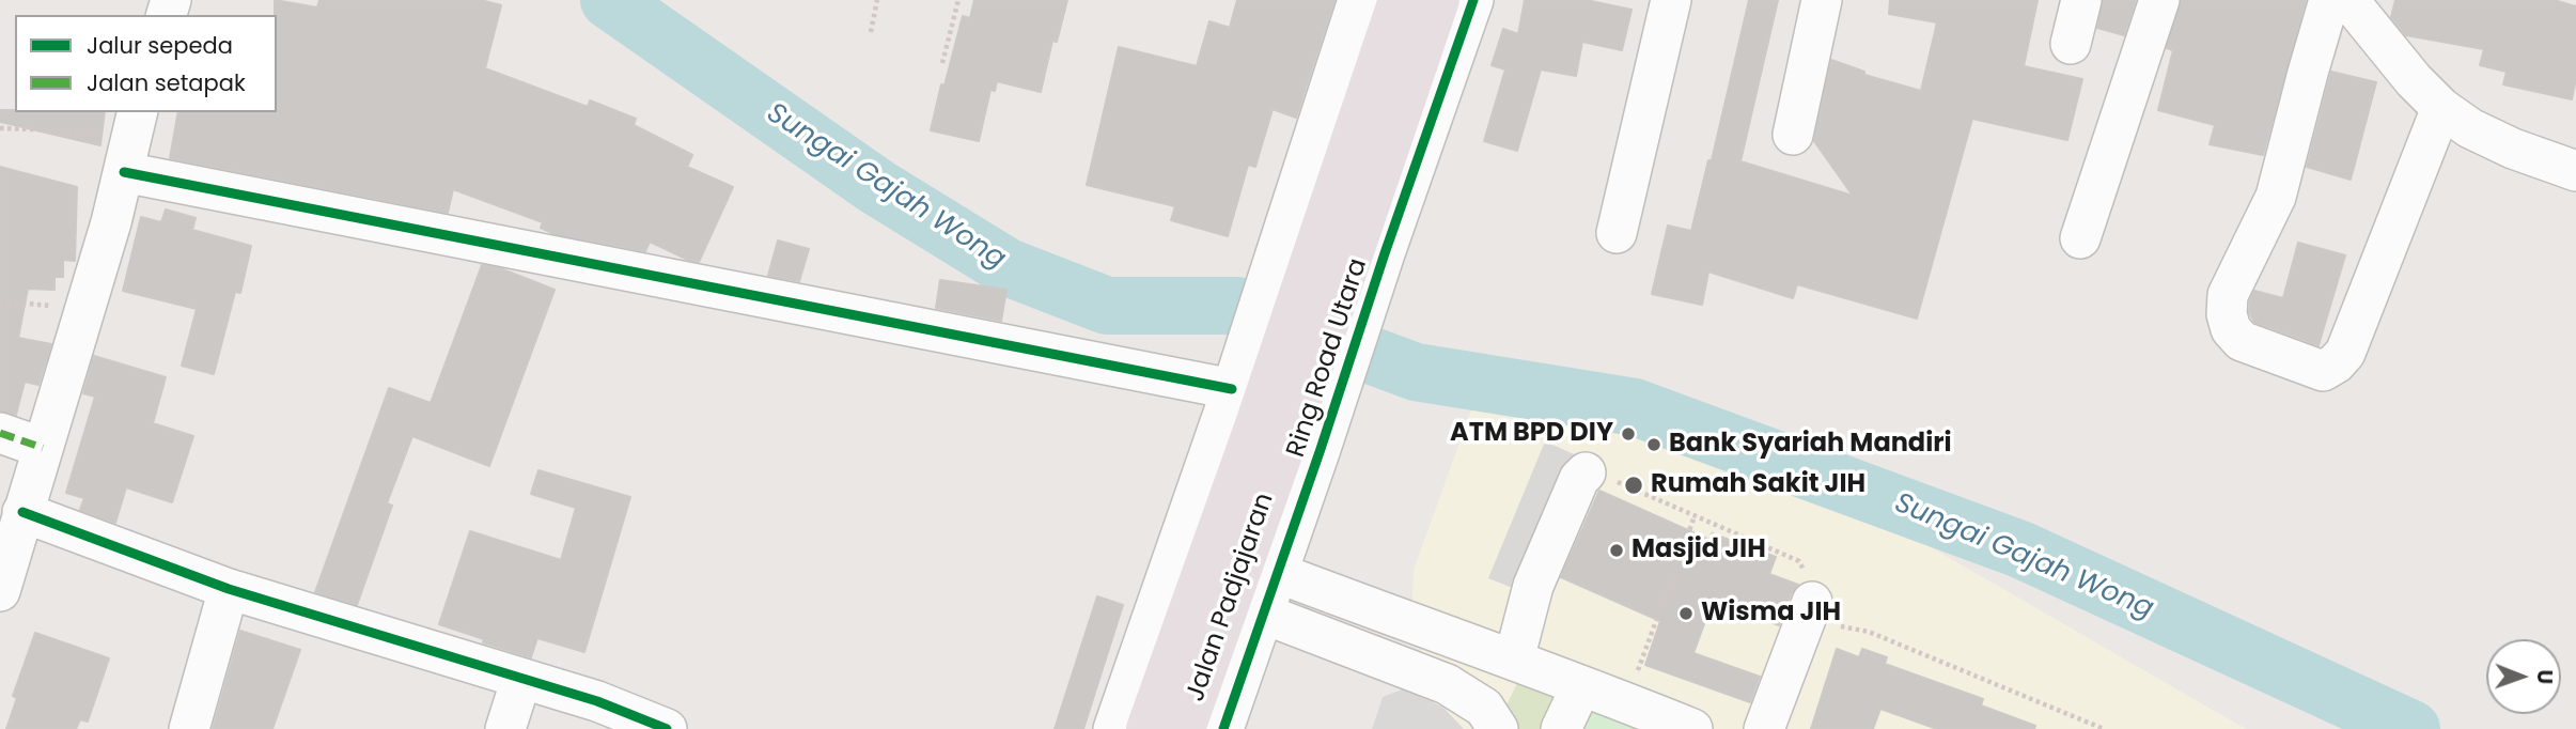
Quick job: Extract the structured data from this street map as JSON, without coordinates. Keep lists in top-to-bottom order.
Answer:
{
  "streets": {
    "highway": ["Jalan Padjajaran"],
    "street": ["Ring Road Utara"]
  },
  "crossings": [
    ["Ring Road Utara", "Jalan Padjajaran"]
  ],
  "water": ["Sungai Gajah Wong"],
  "places": [
    "ATM BPD DIY",
    "Bank Syariah Mandiri",
    "Rumah Sakit JIH",
    "Masjid JIH",
    "Wisma JIH"
  ],
  "legend": ["Jalur sepeda", "Jalan setapak"],
  "north": "right"
}
